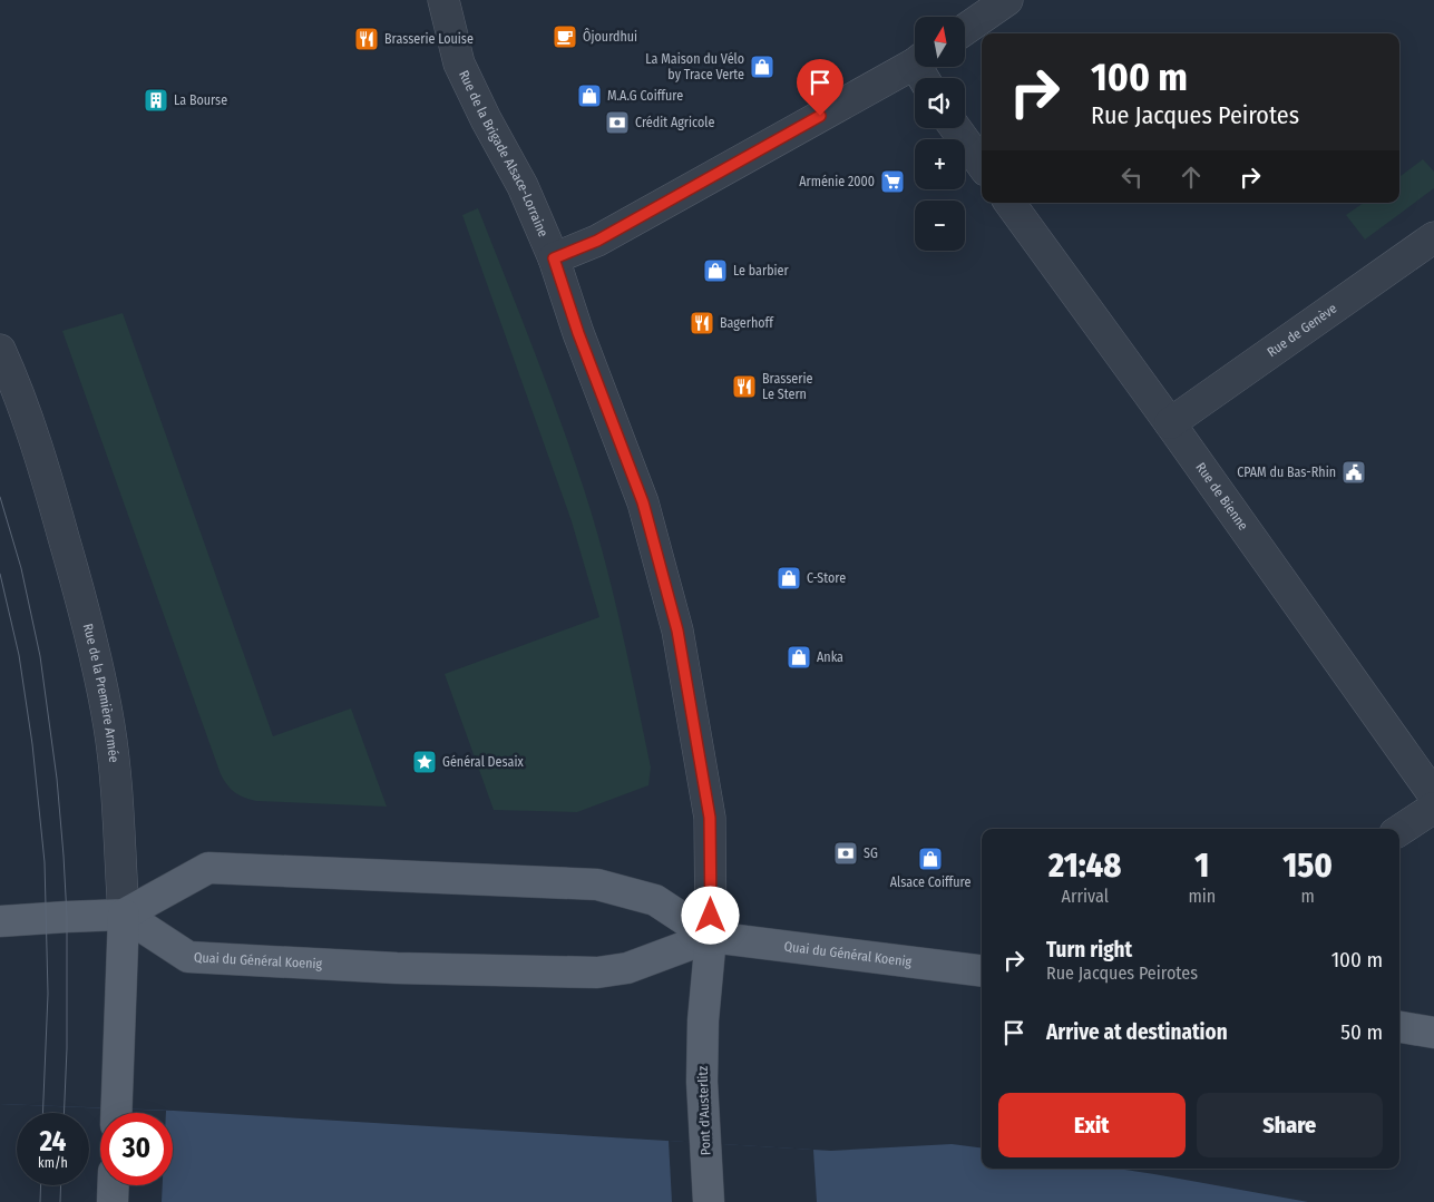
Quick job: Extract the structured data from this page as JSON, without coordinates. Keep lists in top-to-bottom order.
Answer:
{
  "streets": {
    "main road": [
      "Rue de la Brigade Alsace-Lorraine",
      "Rue de la Première Armée",
      "Quai du Général Koenig",
      "Pont d'Austerlitz"
    ],
    "street": ["Rue de Genève", "Rue de Bienne"]
  },
  "crossings": [
    ["Rue de la Brigade Alsace-Lorraine", "Quai du Général Koenig"],
    ["Rue de la Brigade Alsace-Lorraine", "Pont d'Austerlitz"],
    ["Rue de Genève", "Rue de Bienne"],
    ["Rue de la Première Armée", "Quai du Général Koenig"]
  ],
  "places": {
    "cafe": ["Ôjourdhui"],
    "restaurant": ["Brasserie Louise", "Bagerhoff", "Brasserie Le Stern"],
    "shop": [
      "La Maison du Vélo by Trace Verte",
      "M.A.G Coiffure",
      "Le barbier",
      "C-Store",
      "Anka",
      "Alsace Coiffure"
    ],
    "building": ["La Bourse"],
    "bank": ["Crédit Agricole", "SG"],
    "supermarket": ["Arménie 2000"],
    "public building": ["CPAM du Bas-Rhin"],
    "place": ["Général Desaix"]
  },
  "north": "top",
  "page": {
    "map_buttons": ["+", "−"],
    "turn": ["100 m", "Rue Jacques Peirotes"],
    "eta": [
      "21:48",
      "Arrival",
      "1",
      "min",
      "150",
      "m"
    ],
    "list": [
      {
        "name": "Turn right",
        "note": "Rue Jacques Peirotes",
        "value": "100 m"
      },
      {
        "name": "Arrive at destination",
        "value": "50 m"
      }
    ],
    "buttons": ["Exit", "Share"],
    "speed": "24 km/h",
    "limit": "30"
  }
}
